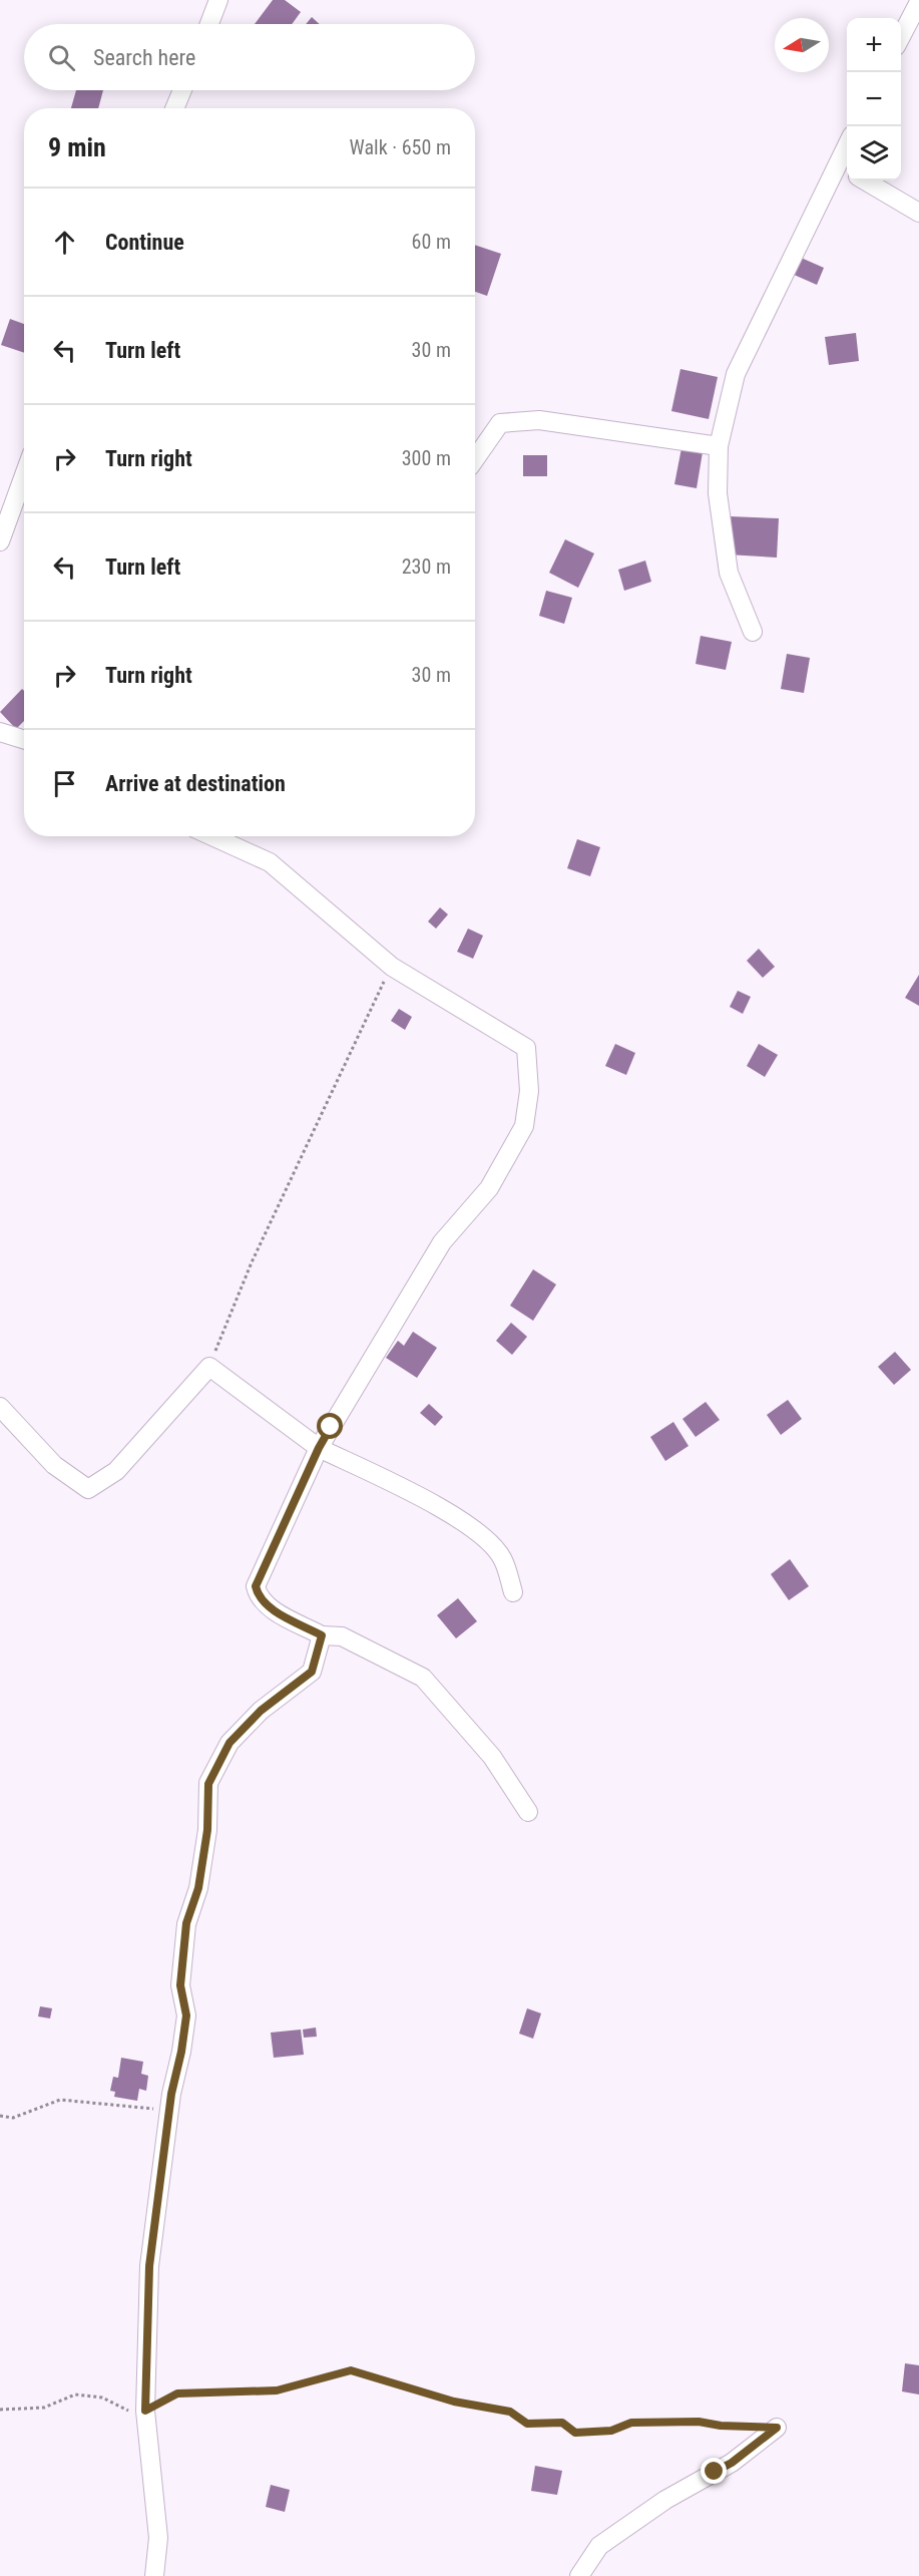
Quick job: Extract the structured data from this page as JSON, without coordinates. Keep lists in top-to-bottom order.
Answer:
{
  "north": "left",
  "page": {
    "map_buttons": ["+", "−"],
    "search": "Search here",
    "heading": ["9 min", "Walk · 650 m"],
    "list": [
      ["Continue", "60 m"],
      ["Turn left", "30 m"],
      ["Turn right", "300 m"],
      ["Turn left", "230 m"],
      ["Turn right", "30 m"],
      "Arrive at destination"
    ]
  }
}
